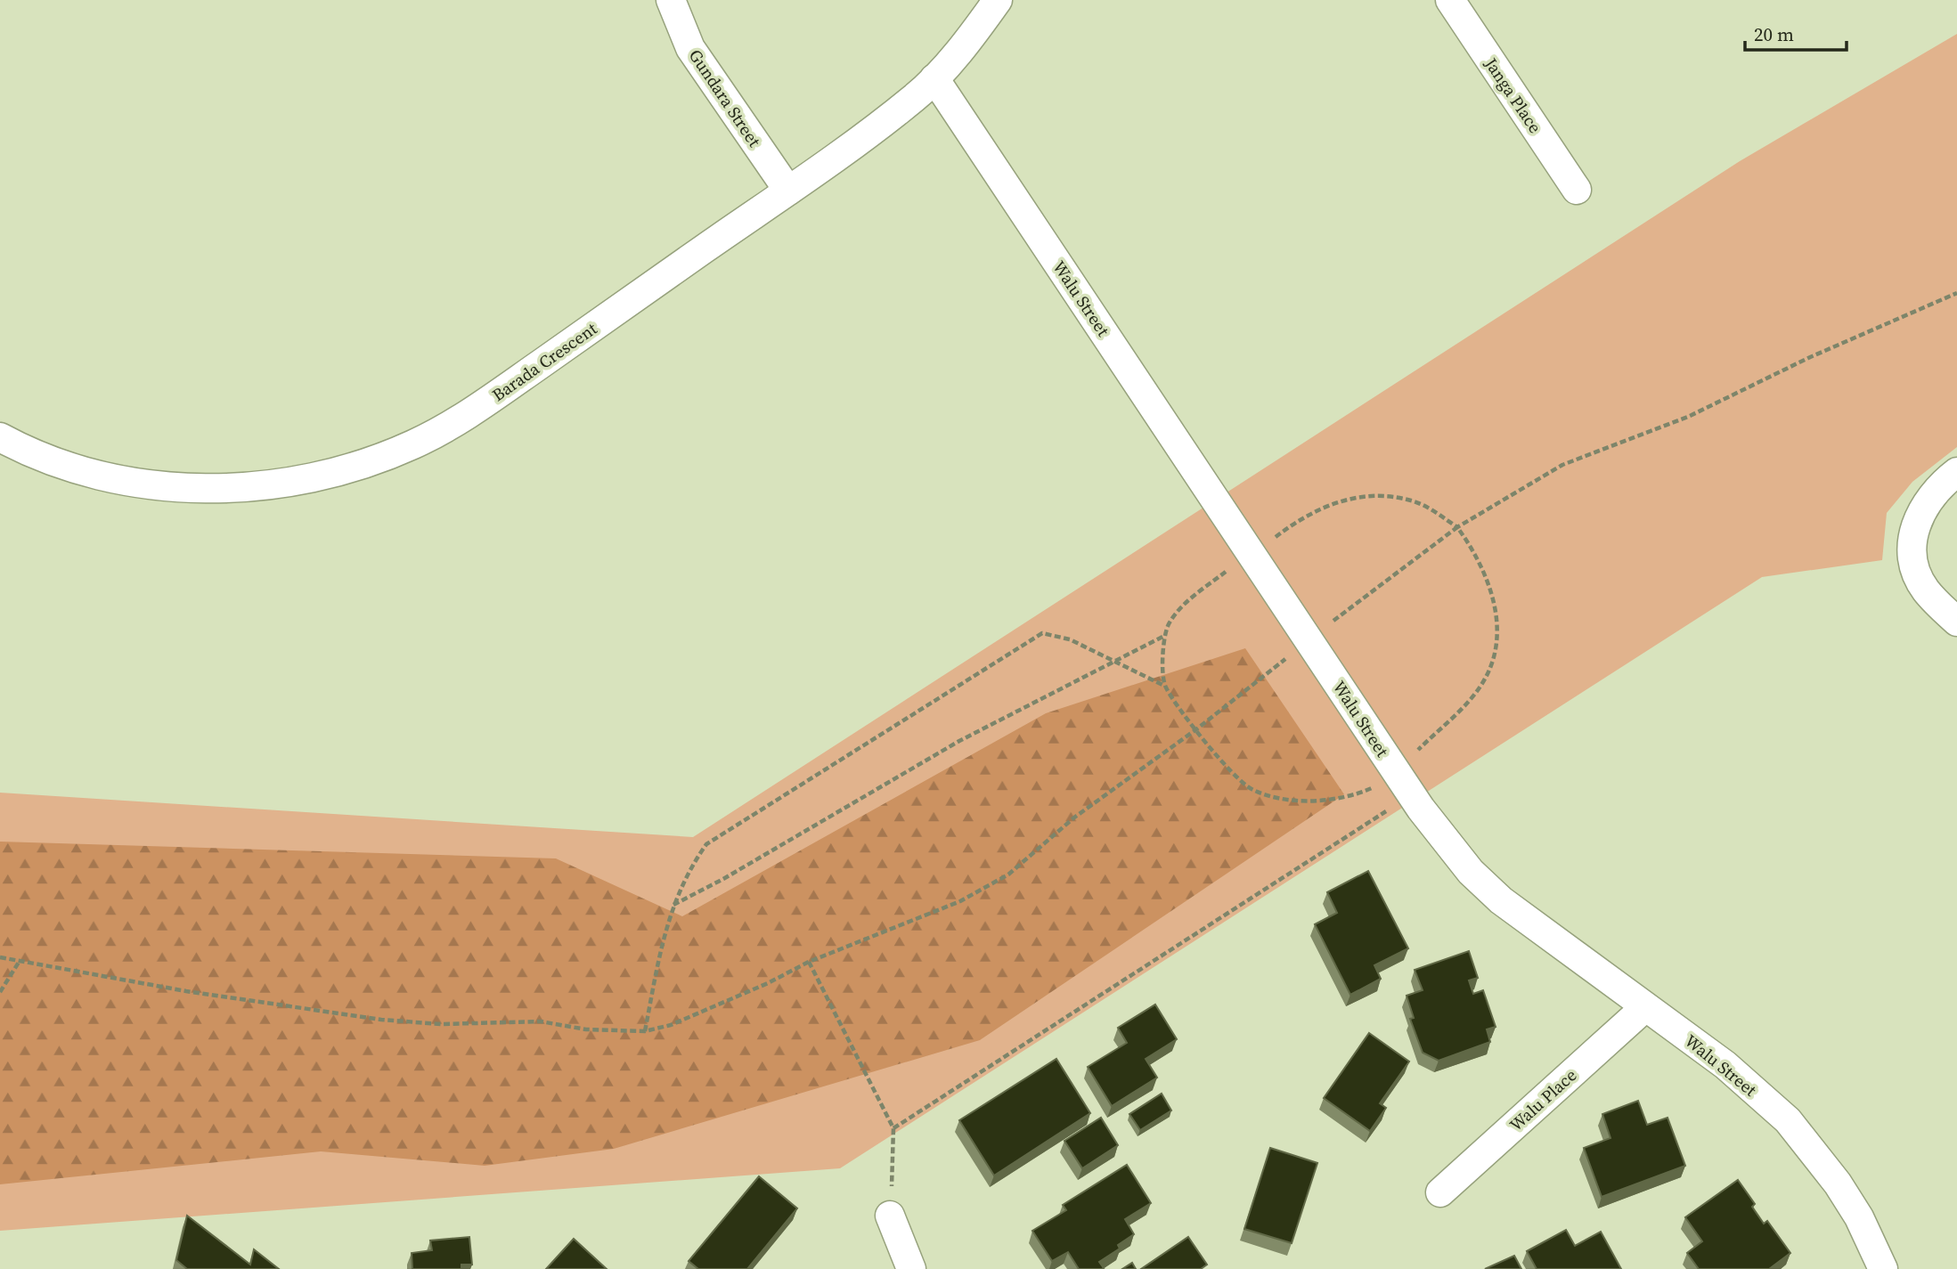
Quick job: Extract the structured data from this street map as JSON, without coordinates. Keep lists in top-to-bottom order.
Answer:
{
  "streets": {
    "street": [
      "Janga Place",
      "Gundara Street",
      "Walu Street",
      "Barada Crescent",
      "Walu Place"
    ]
  },
  "crossings": [
    ["Gundara Street", "Barada Crescent"],
    ["Walu Street", "Barada Crescent"],
    ["Walu Street", "Walu Place"]
  ],
  "scale_bar": "20 m"
}
